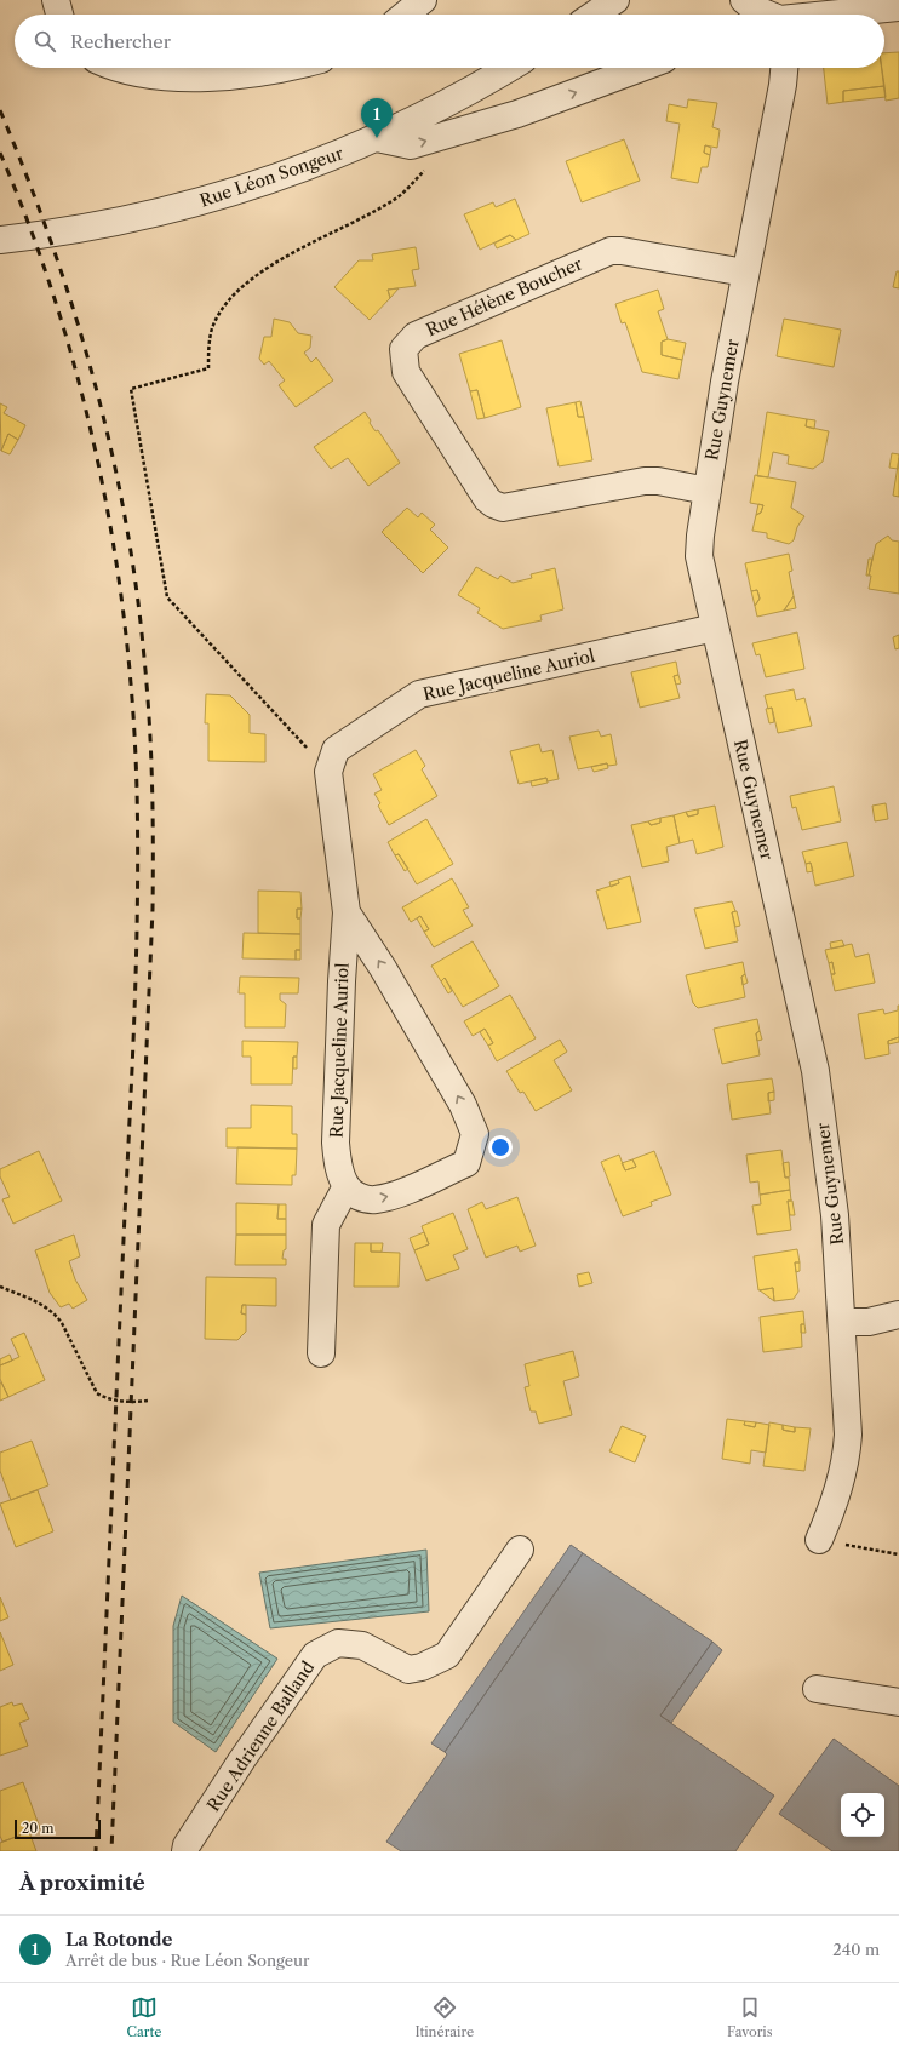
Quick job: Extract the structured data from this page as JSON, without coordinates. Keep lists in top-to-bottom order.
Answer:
{
  "streets": {
    "street": [
      "Rue Léon Songeur",
      "Rue Hélène Boucher",
      "Rue Guynemer",
      "Rue Jacqueline Auriol",
      "Rue Adrienne Balland"
    ]
  },
  "crossings": [
    ["Rue Hélène Boucher", "Rue Guynemer"],
    ["Rue Guynemer", "Rue Jacqueline Auriol"]
  ],
  "scale_bar": "20 m",
  "page": {
    "search": "Rechercher",
    "pins": "1",
    "scale": "20 m",
    "heading": "À proximité",
    "list": [
      {
        "mark": "1",
        "name": "La Rotonde",
        "note": "Arrêt de bus · Rue Léon Songeur",
        "value": "240 m"
      }
    ],
    "nav": ["Carte", "Itinéraire", "Favoris"]
  }
}
